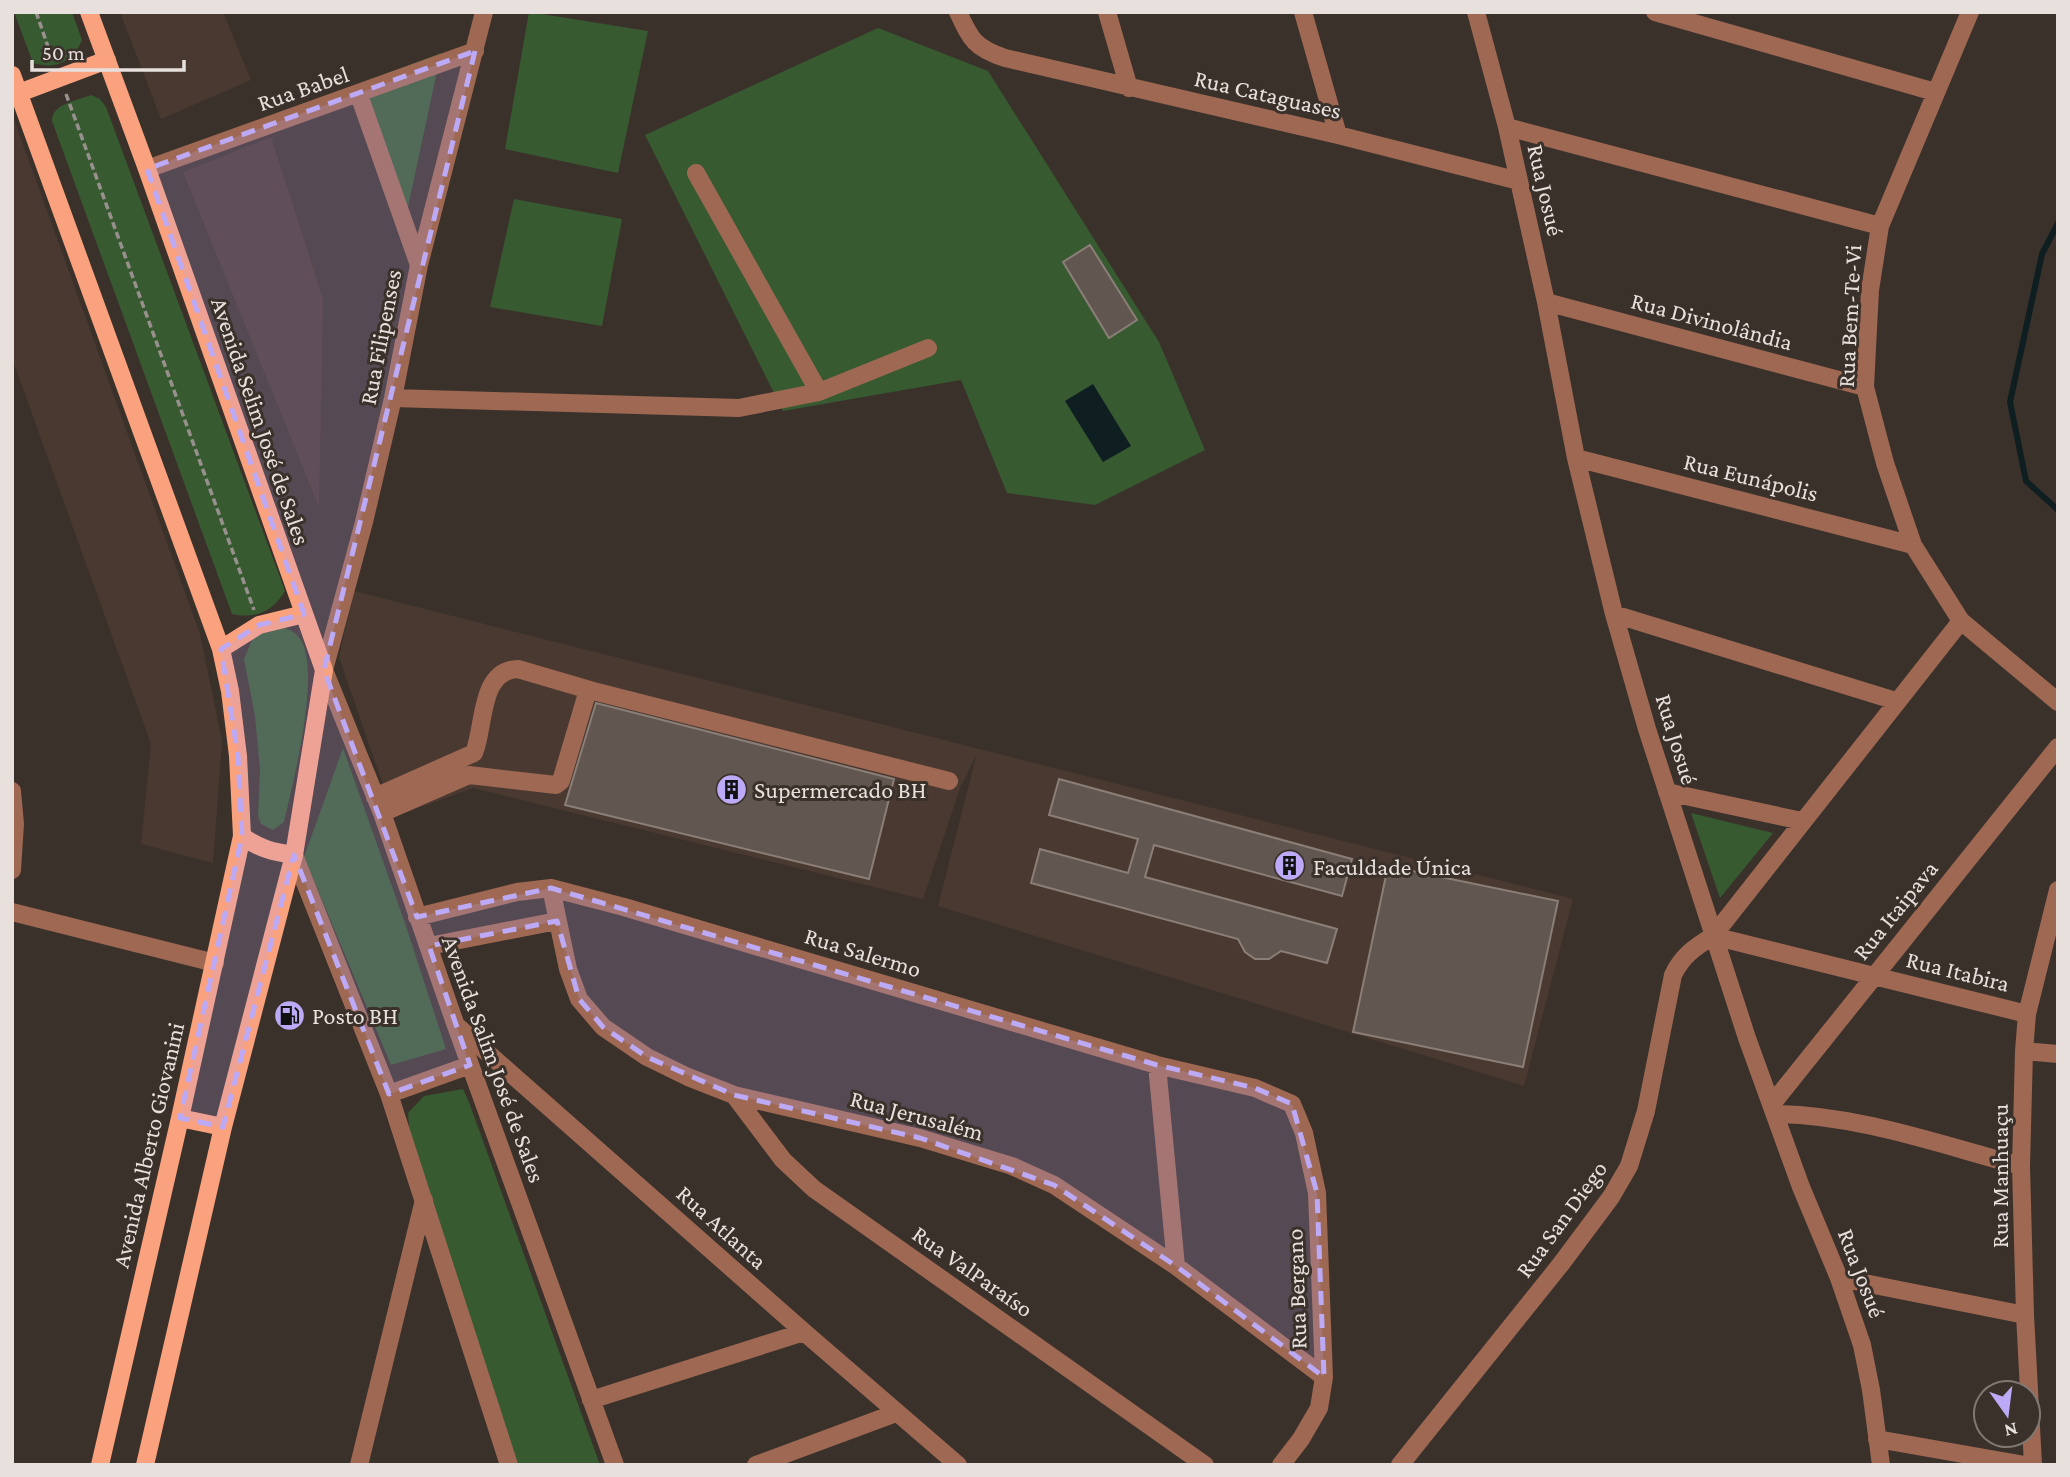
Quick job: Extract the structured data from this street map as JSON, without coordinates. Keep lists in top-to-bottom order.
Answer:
{
  "streets": {
    "main road": ["Avenida Selim José de Sales", "Avenida Alberto Giovanini"],
    "street": [
      "Rua Babel",
      "Rua Cataguases",
      "Rua Josué",
      "Rua Bem-Te-Vi",
      "Rua Divinolândia",
      "Rua Filipenses",
      "Rua Eunápolis",
      "Rua Itaipava",
      "Rua Salermo",
      "Rua Itabira",
      "Avenida Salim José de Sales",
      "Rua Jerusalém",
      "Rua Manhuaçu",
      "Rua San Diego",
      "Rua Atlanta",
      "Rua ValParaíso",
      "Rua Bergano"
    ]
  },
  "crossings": [
    ["Rua Babel", "Rua Filipenses"],
    ["Rua Babel", "Avenida Selim José de Sales"],
    ["Rua Cataguases", "Rua Josué"],
    ["Rua Josué", "Rua Divinolândia"],
    ["Rua Josué", "Rua Eunápolis"],
    ["Rua Josué", "Rua Itaipava"],
    ["Rua Josué", "Rua Itabira"],
    ["Rua Josué", "Rua San Diego"],
    ["Rua Bem-Te-Vi", "Rua Divinolândia"],
    ["Rua Bem-Te-Vi", "Rua Eunápolis"],
    ["Rua Filipenses", "Avenida Selim José de Sales"],
    ["Rua Filipenses", "Avenida Salim José de Sales"],
    ["Avenida Selim José de Sales", "Avenida Salim José de Sales"],
    ["Rua Itaipava", "Rua Itabira"],
    ["Rua Salermo", "Avenida Salim José de Sales"],
    ["Rua Salermo", "Rua Jerusalém"],
    ["Rua Salermo", "Rua Bergano"],
    ["Rua Itabira", "Rua Manhuaçu"],
    ["Rua Itabira", "Rua San Diego"],
    ["Avenida Salim José de Sales", "Rua Atlanta"],
    ["Rua Jerusalém", "Rua ValParaíso"],
    ["Rua Jerusalém", "Rua Bergano"]
  ],
  "places": {
    "building": ["Supermercado BH", "Faculdade Única"],
    "fuel station": ["Posto BH"]
  },
  "scale_bar": "50 m",
  "north": "bottom"
}
